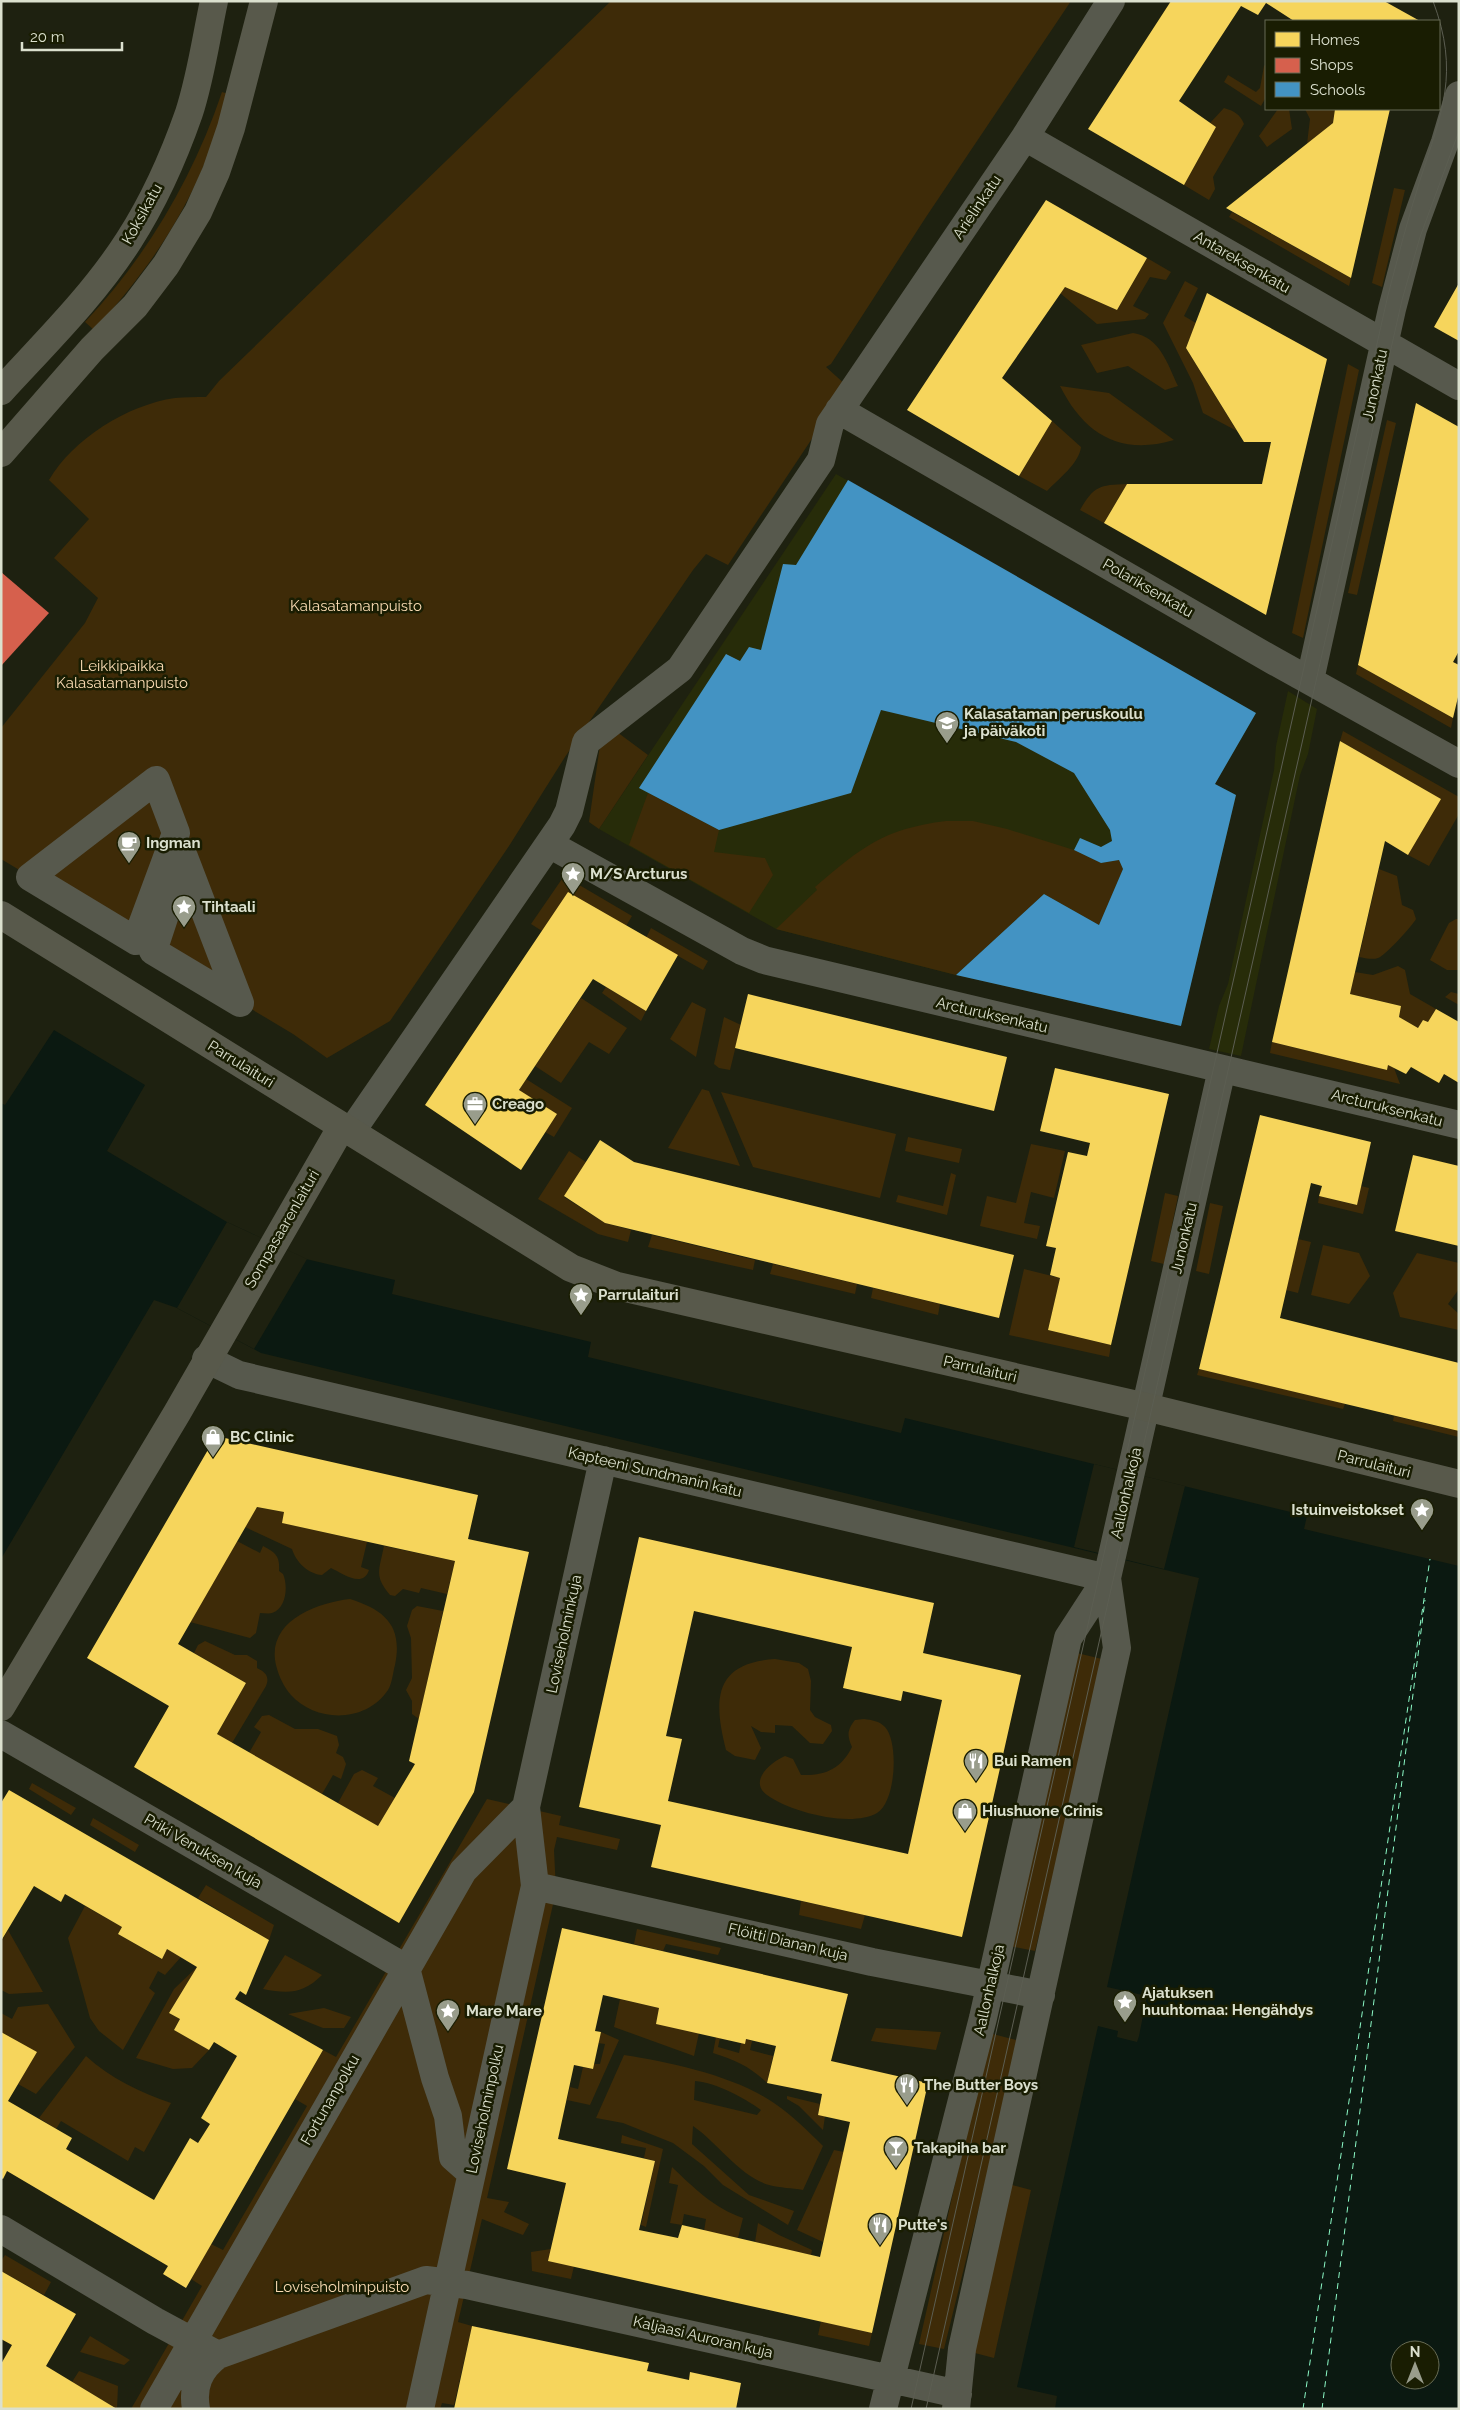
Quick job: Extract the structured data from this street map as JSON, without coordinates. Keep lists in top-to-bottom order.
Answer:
{
  "streets": {
    "street": [
      "Arielinkatu",
      "Koksikatu",
      "Antareksenkatu",
      "Junonkatu",
      "Polariksenkatu",
      "Arcturuksenkatu",
      "Parrulaituri",
      "Sompasaarenlaituri",
      "Kapteeni Sundmanin katu",
      "Aallonhalkoja",
      "Loviseholminkuja",
      "Priki Venuksen kuja",
      "Flöitti Dianan kuja",
      "Fortunanpolku",
      "Loviseholminpolku",
      "Kaljaasi Auroran kuja"
    ]
  },
  "crossings": [
    ["Arielinkatu", "Antareksenkatu"],
    ["Arielinkatu", "Polariksenkatu"],
    ["Arielinkatu", "Arcturuksenkatu"],
    ["Arielinkatu", "Parrulaituri"],
    ["Arielinkatu", "Sompasaarenlaituri"],
    ["Antareksenkatu", "Junonkatu"],
    ["Junonkatu", "Polariksenkatu"],
    ["Junonkatu", "Arcturuksenkatu"],
    ["Junonkatu", "Parrulaituri"],
    ["Junonkatu", "Aallonhalkoja"],
    ["Parrulaituri", "Sompasaarenlaituri"],
    ["Parrulaituri", "Aallonhalkoja"],
    ["Sompasaarenlaituri", "Kapteeni Sundmanin katu"],
    ["Kapteeni Sundmanin katu", "Aallonhalkoja"],
    ["Kapteeni Sundmanin katu", "Loviseholminkuja"],
    ["Aallonhalkoja", "Flöitti Dianan kuja"],
    ["Aallonhalkoja", "Kaljaasi Auroran kuja"],
    ["Loviseholminkuja", "Fortunanpolku"],
    ["Loviseholminkuja", "Loviseholminpolku"],
    ["Priki Venuksen kuja", "Fortunanpolku"],
    ["Flöitti Dianan kuja", "Loviseholminpolku"],
    ["Fortunanpolku", "Loviseholminpolku"],
    ["Loviseholminpolku", "Kaljaasi Auroran kuja"]
  ],
  "parks": ["Kalasatamanpuisto", "Leikkipaikka Kalasatamanpuisto", "Loviseholminpuisto"],
  "places": {
    "school or university": ["Kalasataman peruskoulu ja päiväkoti"],
    "cafe": ["Ingman"],
    "place": [
      "M/S Arcturus",
      "Tihtaali",
      "Parrulaituri",
      "Istuinveistokset",
      "Ajatuksen huuhtomaa: Hengähdys",
      "Mare Mare"
    ],
    "office": ["Creago"],
    "shop": ["BC Clinic", "Hiushuone Crinis"],
    "restaurant": ["Bui Ramen", "The Butter Boys", "Putte's"],
    "bar": ["Takapiha bar"]
  },
  "legend": ["Homes", "Shops", "Schools"],
  "scale_bar": "20 m",
  "north": "top"
}
